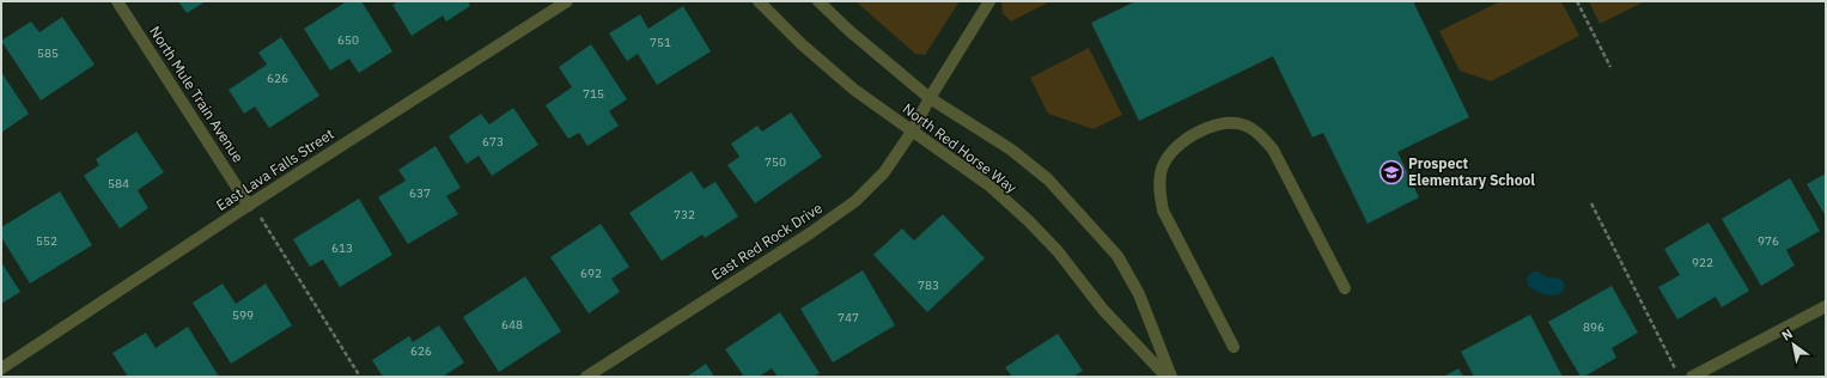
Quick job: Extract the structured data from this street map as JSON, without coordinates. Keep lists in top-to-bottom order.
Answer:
{
  "streets": {
    "street": [
      "North Mule Train Avenue",
      "North Red Horse Way",
      "East Lava Falls Street",
      "East Red Rock Drive"
    ]
  },
  "crossings": [
    ["North Mule Train Avenue", "East Lava Falls Street"],
    ["North Red Horse Way", "East Red Rock Drive"]
  ],
  "places": {
    "school or university": ["Prospect Elementary School"]
  },
  "house_numbers": [
    "650",
    "751",
    "585",
    "626",
    "715",
    "673",
    "750",
    "584",
    "637",
    "732",
    "552",
    "976",
    "613",
    "922",
    "692",
    "783",
    "599",
    "747",
    "648",
    "896",
    "626"
  ],
  "north": "top left"
}
